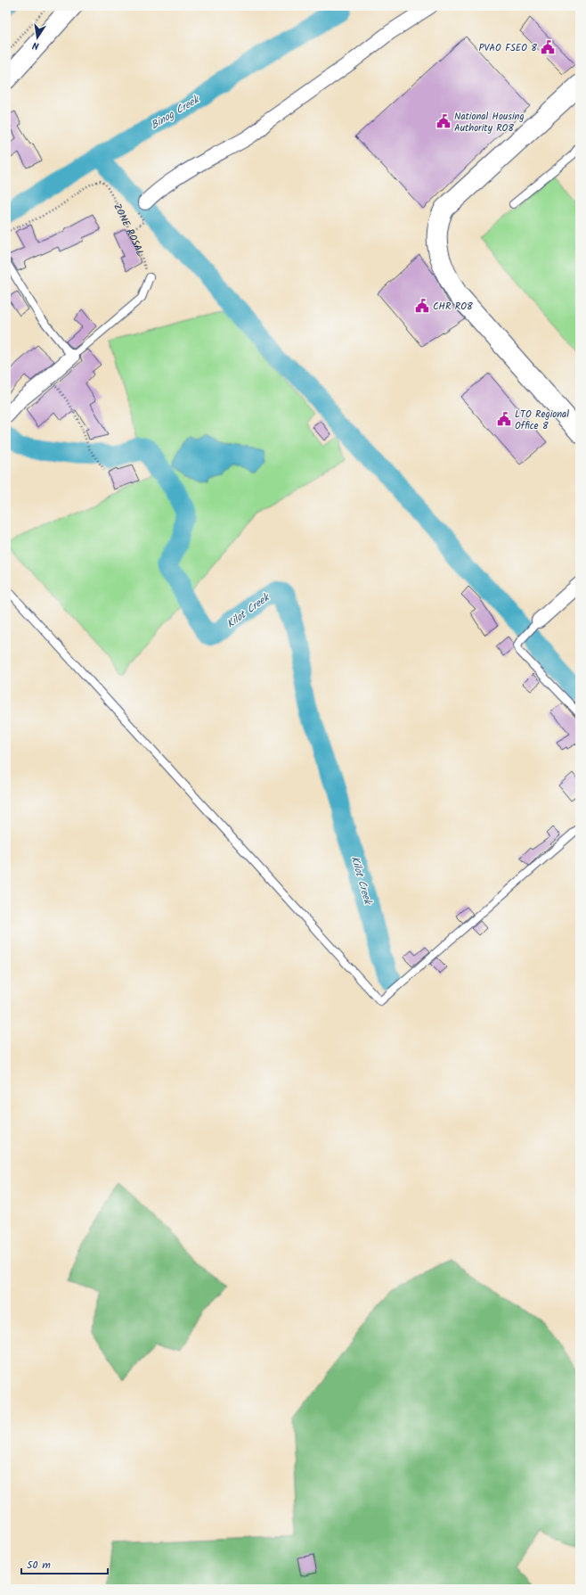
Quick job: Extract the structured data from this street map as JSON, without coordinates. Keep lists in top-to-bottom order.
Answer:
{
  "streets": {
    "path": ["ZONE ROSAL"]
  },
  "water": ["Binog Creek", "Kilot Creek"],
  "places": {
    "public building": [
      "PVAO FSEO 8",
      "National Housing Authority RO8",
      "CHR RO8",
      "LTO Regional Office 8"
    ]
  },
  "scale_bar": "50 m",
  "north": "bottom"
}
